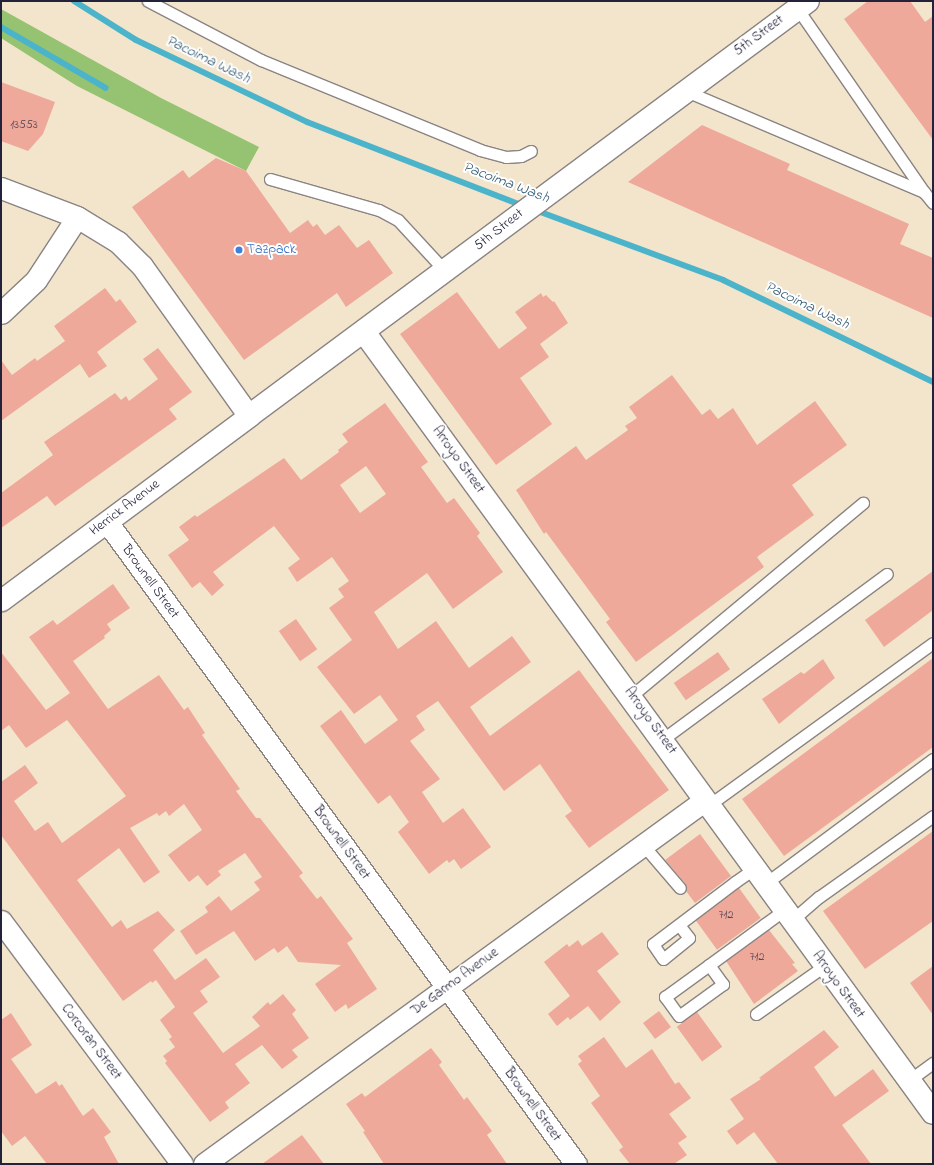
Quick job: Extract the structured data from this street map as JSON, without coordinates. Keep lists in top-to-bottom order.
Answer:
{
  "streets": {
    "street": [
      "5th Street",
      "Arroyo Street",
      "Herrick Avenue",
      "Brownell Street",
      "De Garmo Avenue",
      "Corcoran Street"
    ]
  },
  "crossings": [
    ["5th Street", "Arroyo Street"],
    ["5th Street", "Herrick Avenue"],
    ["Arroyo Street", "De Garmo Avenue"],
    ["Herrick Avenue", "Brownell Street"],
    ["Brownell Street", "De Garmo Avenue"]
  ],
  "water": ["Pacoima Wash"],
  "places": ["Tazpack"],
  "house_numbers": ["13553", "712", "712"]
}
